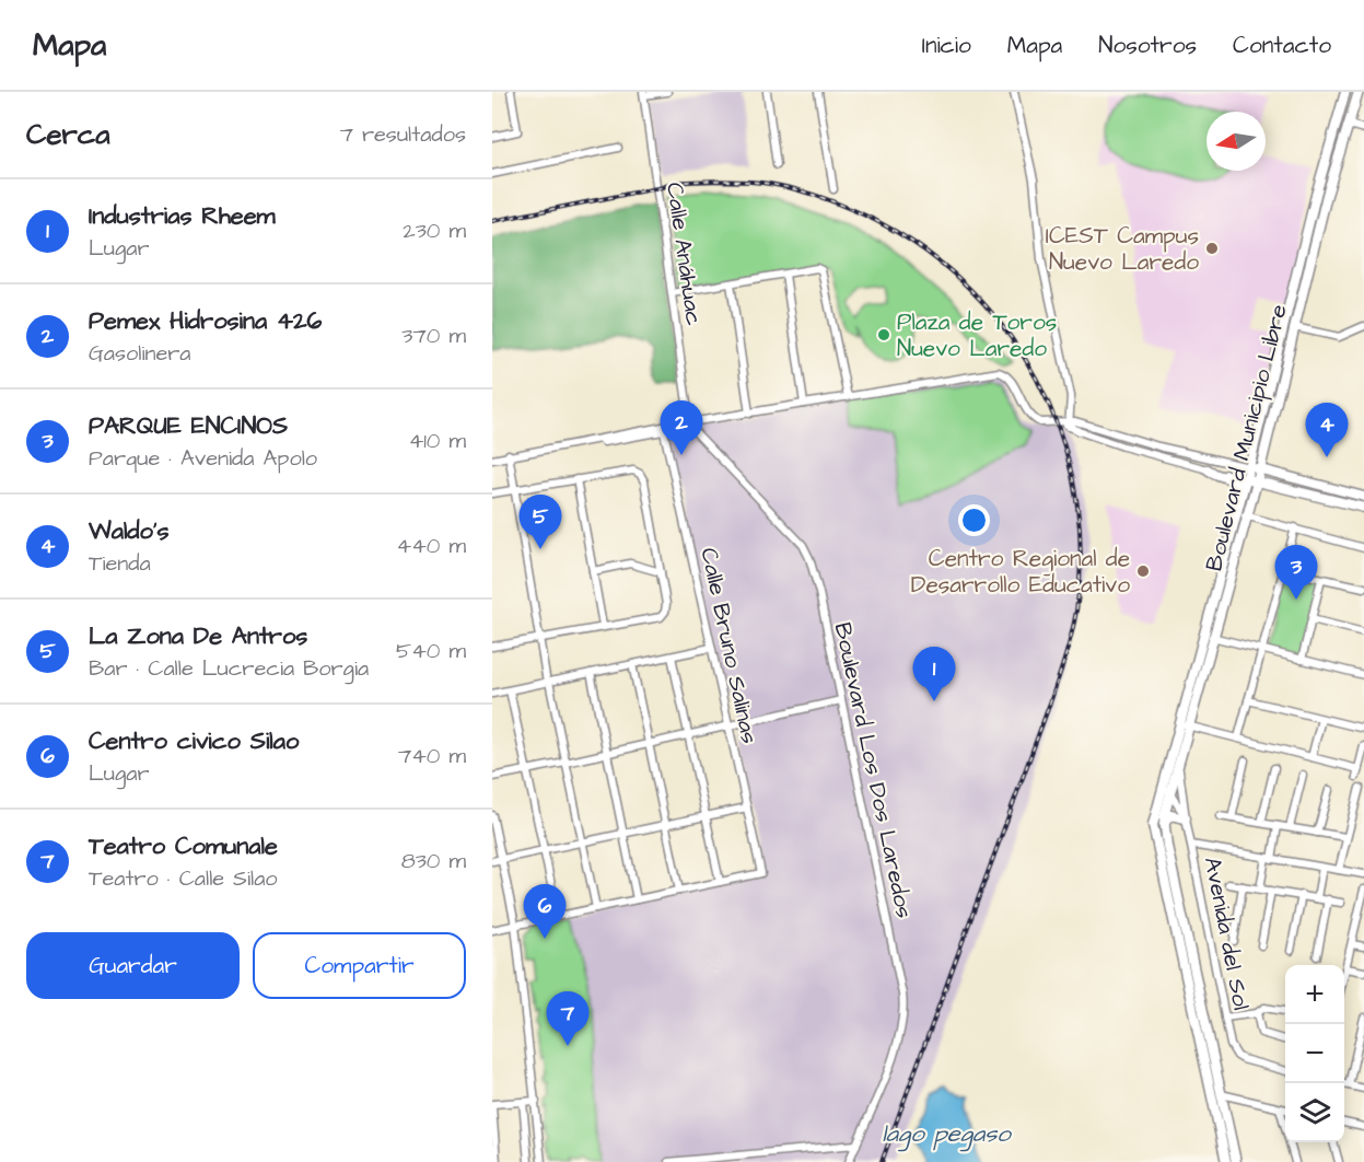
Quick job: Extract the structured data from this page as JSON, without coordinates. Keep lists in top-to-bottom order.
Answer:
{
  "streets": {
    "main road": ["Boulevard Municipio Libre"],
    "street": [
      "Calle Anáhuac",
      "Calle Bruno Salinas",
      "Boulevard Los Dos Laredos",
      "Avenida del Sol"
    ]
  },
  "crossings": [
    ["Calle Anáhuac", "Boulevard Los Dos Laredos"],
    ["Boulevard Municipio Libre", "Avenida del Sol"]
  ],
  "water": ["lago pegaso"],
  "places": ["ICEST Campus Nuevo Laredo", "Plaza de Toros Nuevo Laredo", "Centro Regional de Desarrollo Educativo"],
  "north": "left",
  "page": {
    "header": "Mapa",
    "nav": [
      "Inicio",
      "Mapa",
      "Nosotros",
      "Contacto"
    ],
    "heading": ["Cerca", "7 resultados"],
    "list": [
      {
        "mark": "1",
        "name": "Industrias Rheem",
        "note": "Lugar",
        "value": "230 m"
      },
      {
        "mark": "2",
        "name": "Pemex Hidrosina 426",
        "note": "Gasolinera",
        "value": "370 m"
      },
      {
        "mark": "3",
        "name": "PARQUE ENCINOS",
        "note": "Parque · Avenida Apolo",
        "value": "410 m"
      },
      {
        "mark": "4",
        "name": "Waldo's",
        "note": "Tienda",
        "value": "440 m"
      },
      {
        "mark": "5",
        "name": "La Zona De Antros",
        "note": "Bar · Calle Lucrecia Borgia",
        "value": "540 m"
      },
      {
        "mark": "6",
        "name": "Centro civico Silao",
        "note": "Lugar",
        "value": "740 m"
      },
      {
        "mark": "7",
        "name": "Teatro Comunale",
        "note": "Teatro · Calle Silao",
        "value": "830 m"
      }
    ],
    "pins": [
      "2",
      "4",
      "5",
      "3",
      "1",
      "6",
      "7"
    ],
    "buttons": ["Guardar", "Compartir"],
    "map_buttons": ["+", "−"]
  }
}
